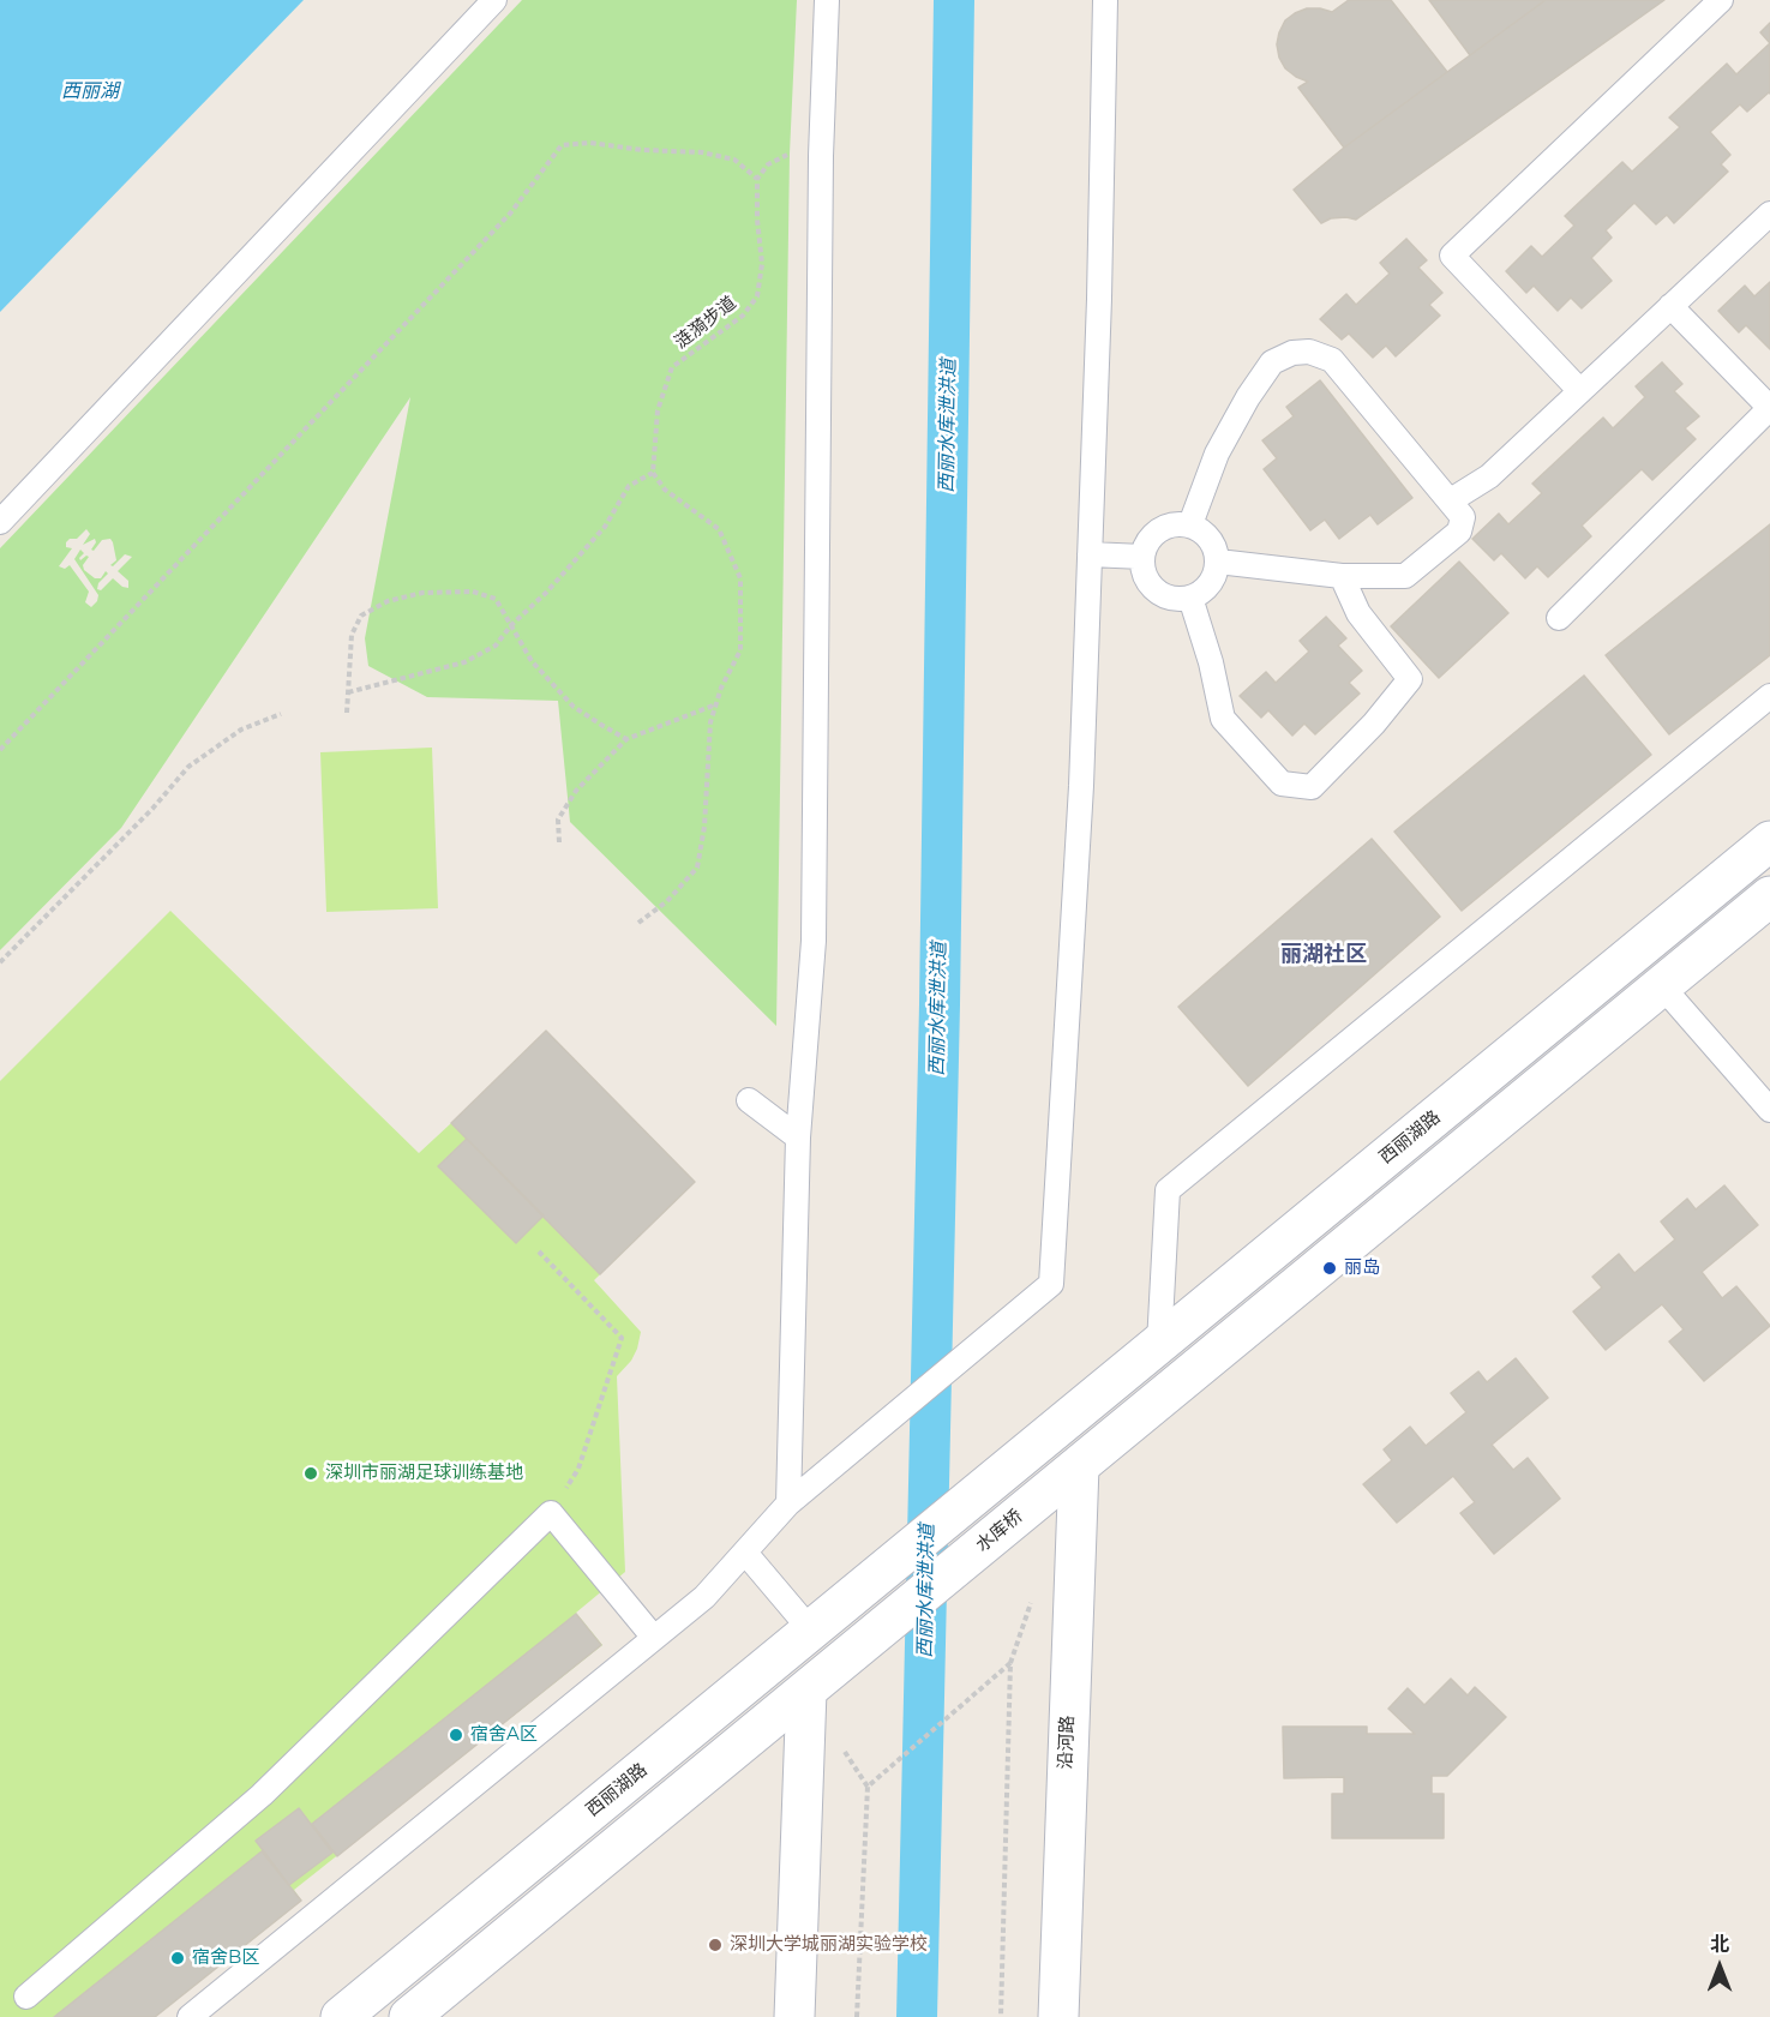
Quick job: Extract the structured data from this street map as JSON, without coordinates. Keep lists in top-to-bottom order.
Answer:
{
  "streets": {
    "main road": ["西丽湖路", "水库桥", "沿河路"],
    "path": ["涟漪步道"]
  },
  "crossings": [
    ["水库桥", "沿河路"]
  ],
  "districts": ["丽湖社区"],
  "water": ["西丽湖", "西丽水库泄洪道"],
  "places": [
    "丽岛",
    "深圳市丽湖足球训练基地",
    "宿舍A区",
    "深圳大学城丽湖实验学校",
    "宿舍B区"
  ],
  "north": "top"
}
